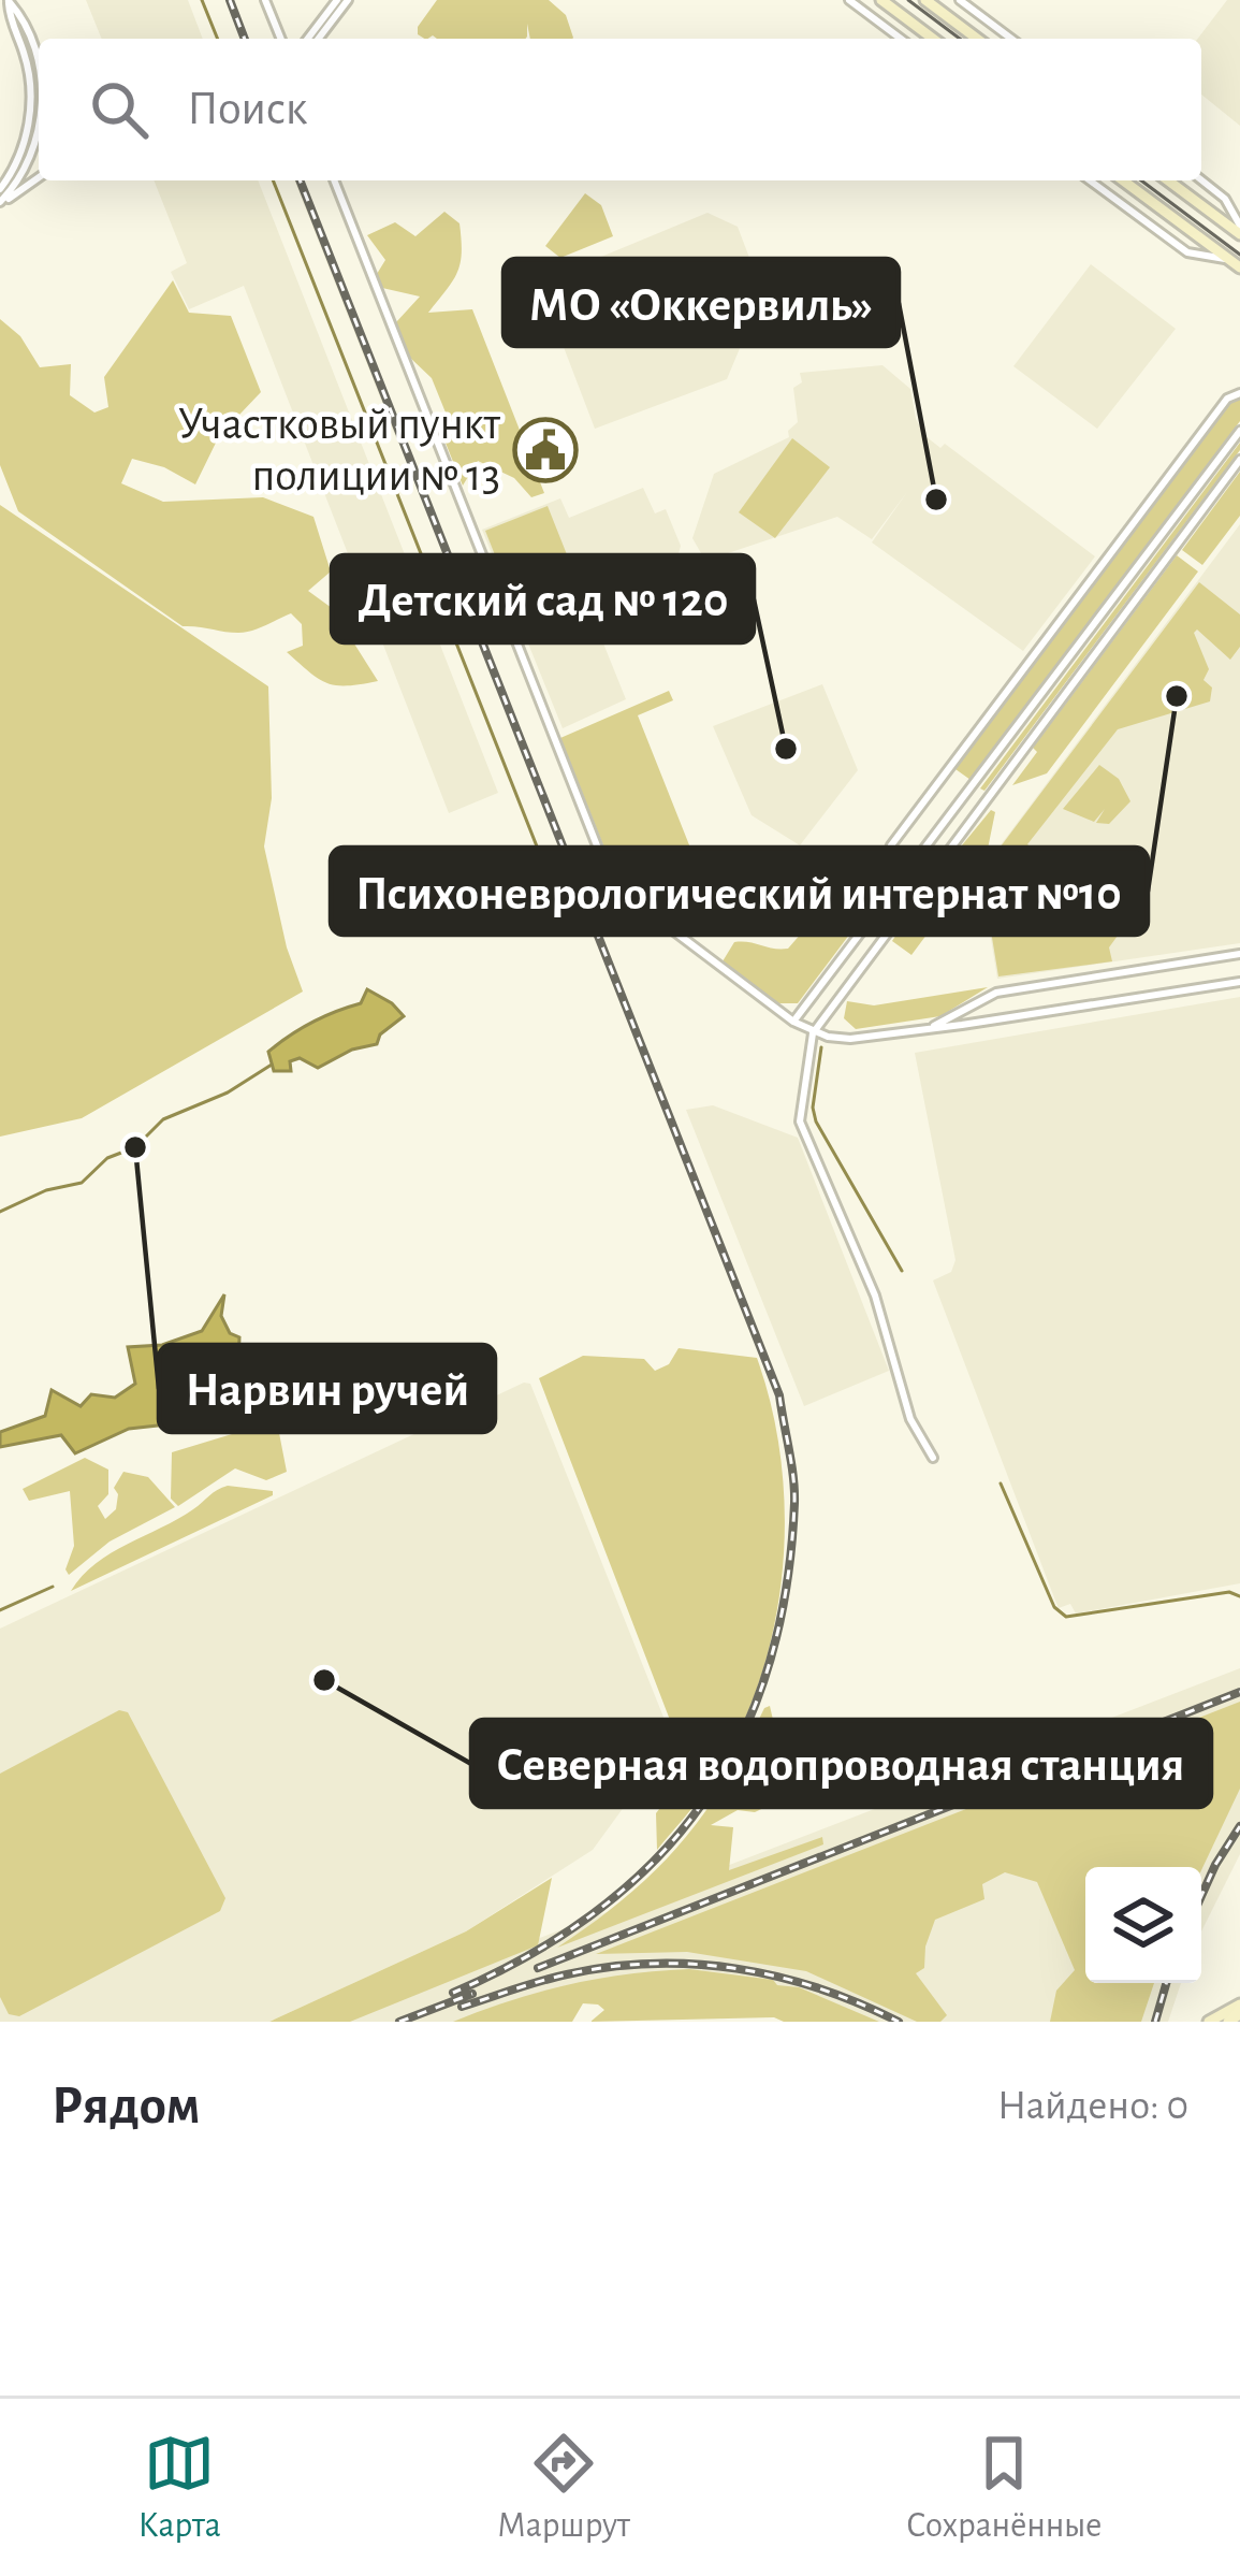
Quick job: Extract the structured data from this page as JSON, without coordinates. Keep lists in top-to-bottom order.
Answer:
{
  "places": {
    "public building": ["Участковый пункт полиции № 13"],
    "other": [
      "МО «Оккервиль»",
      "Психоневрологический интернат №10",
      "Детский сад № 120",
      "Нарвин ручей",
      "Северная водопроводная станция"
    ]
  },
  "page": {
    "search": "Поиск",
    "heading": ["Рядом", "Найдено: 0"],
    "nav": ["Карта", "Маршрут", "Сохранённые"]
  }
}
